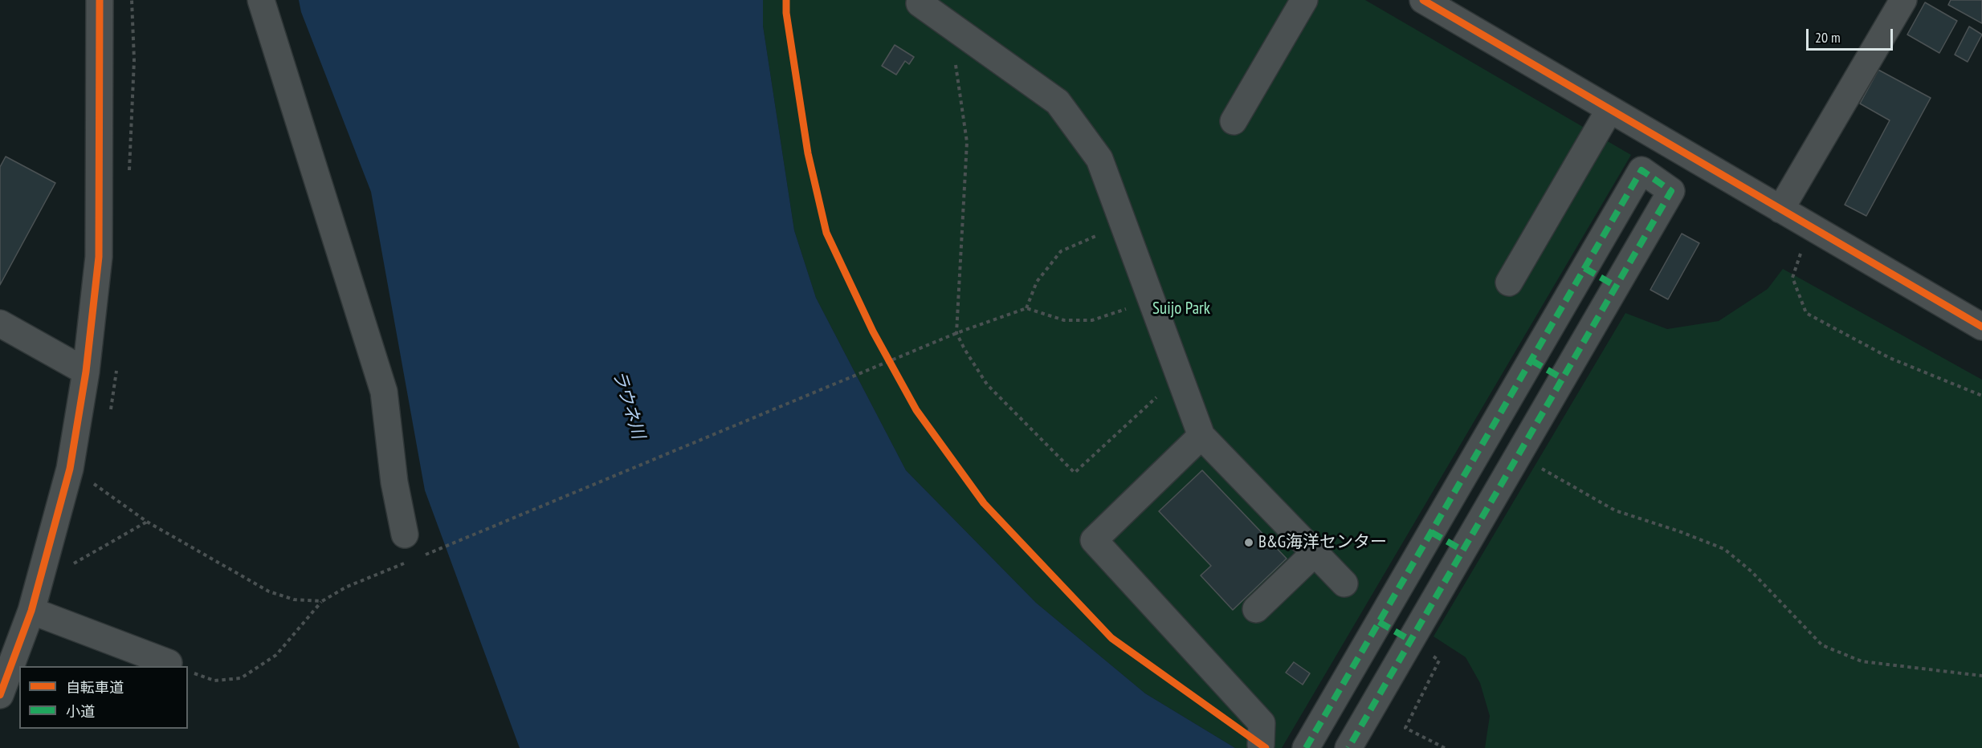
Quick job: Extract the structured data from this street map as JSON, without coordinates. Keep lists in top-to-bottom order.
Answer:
{
  "water": ["ラウネ川"],
  "parks": ["Suijo Park"],
  "places": ["B&G海洋センター"],
  "legend": ["自転車道", "小道"],
  "scale_bar": "20 m"
}
